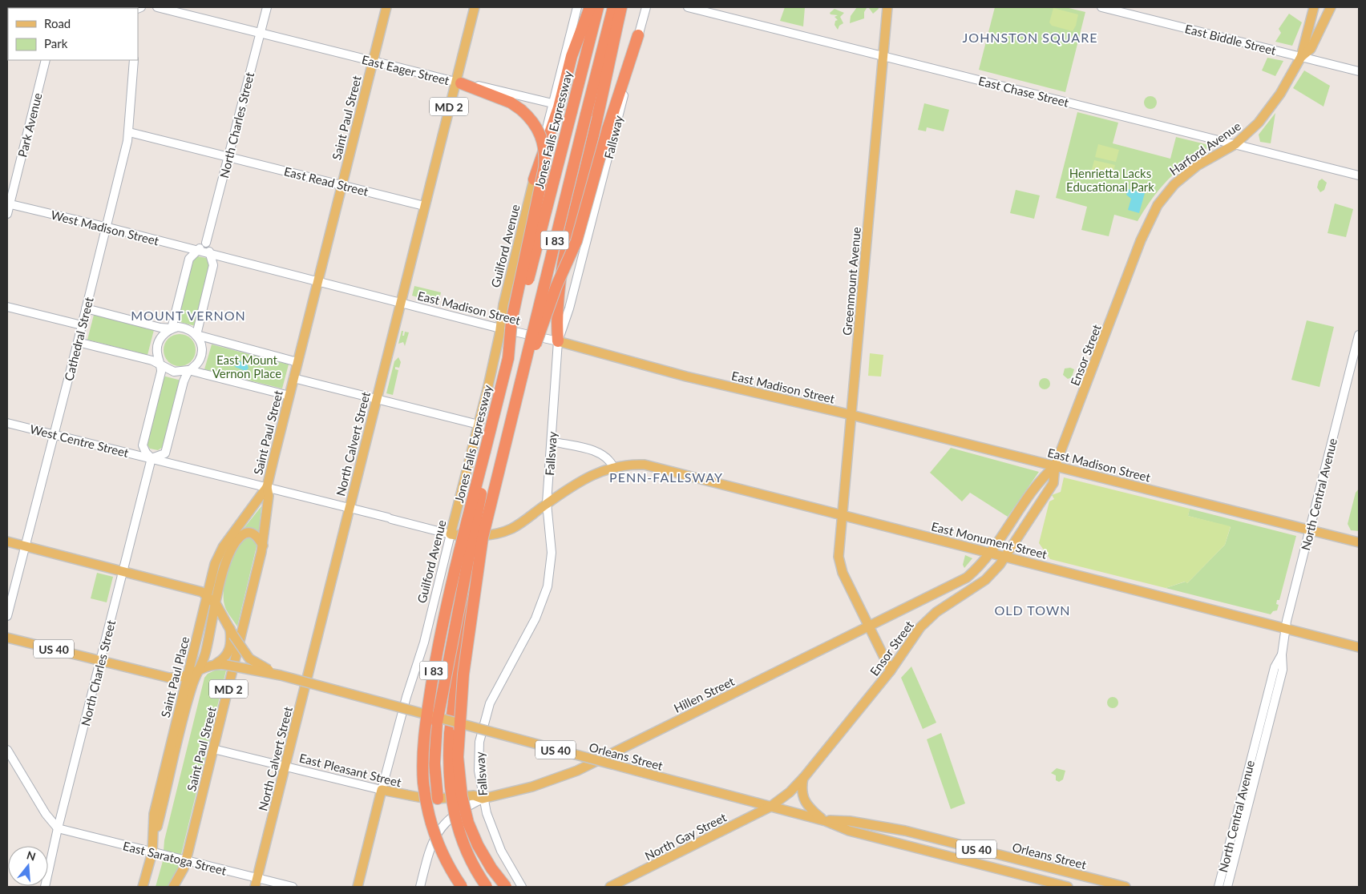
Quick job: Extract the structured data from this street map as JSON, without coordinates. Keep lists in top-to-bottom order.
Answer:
{
  "streets": {
    "highway": ["Jones Falls Expressway", "I 83"],
    "main road": [
      "East Biddle Street",
      "East Eager Street",
      "East Chase Street",
      "MD 2",
      "Saint Paul Street",
      "Park Avenue",
      "North Charles Street",
      "Fallsway",
      "Harford Avenue",
      "East Read Street",
      "West Madison Street",
      "Guilford Avenue",
      "Greenmount Avenue",
      "East Madison Street",
      "Cathedral Street",
      "Ensor Street",
      "West Centre Street",
      "North Calvert Street",
      "North Central Avenue",
      "East Monument Street",
      "US 40",
      "Saint Paul Place",
      "Hillen Street",
      "Orleans Street",
      "East Pleasant Street",
      "North Gay Street",
      "East Saratoga Street"
    ]
  },
  "crossings": [
    ["East Biddle Street", "Harford Avenue"],
    ["East Eager Street", "Saint Paul Street"],
    ["East Eager Street", "North Charles Street"],
    ["East Eager Street", "Guilford Avenue"],
    ["East Eager Street", "North Calvert Street"],
    ["East Chase Street", "Harford Avenue"],
    ["East Chase Street", "Greenmount Avenue"],
    ["Saint Paul Street", "East Read Street"],
    ["Saint Paul Street", "East Madison Street"],
    ["Saint Paul Street", "West Centre Street"],
    ["Saint Paul Street", "Saint Paul Place"],
    ["Saint Paul Street", "East Pleasant Street"],
    ["Saint Paul Street", "East Saratoga Street"],
    ["Park Avenue", "West Madison Street"],
    ["North Charles Street", "East Read Street"],
    ["North Charles Street", "West Centre Street"],
    ["North Charles Street", "US 40"],
    ["North Charles Street", "East Saratoga Street"],
    ["Fallsway", "East Madison Street"],
    ["Fallsway", "East Monument Street"],
    ["Fallsway", "Hillen Street"],
    ["Fallsway", "East Pleasant Street"],
    ["Harford Avenue", "Ensor Street"],
    ["East Read Street", "Cathedral Street"],
    ["East Read Street", "North Calvert Street"],
    ["West Madison Street", "East Madison Street"],
    ["West Madison Street", "Cathedral Street"],
    ["Guilford Avenue", "East Madison Street"],
    ["Guilford Avenue", "West Centre Street"],
    ["Guilford Avenue", "East Monument Street"],
    ["Guilford Avenue", "East Pleasant Street"],
    ["Greenmount Avenue", "East Madison Street"],
    ["Greenmount Avenue", "East Monument Street"],
    ["Greenmount Avenue", "Hillen Street"],
    ["East Madison Street", "Ensor Street"],
    ["East Madison Street", "North Calvert Street"],
    ["East Madison Street", "North Central Avenue"],
    ["Cathedral Street", "West Centre Street"],
    ["Ensor Street", "East Monument Street"],
    ["Ensor Street", "Hillen Street"],
    ["Ensor Street", "Orleans Street"],
    ["Ensor Street", "North Gay Street"],
    ["West Centre Street", "North Calvert Street"],
    ["West Centre Street", "East Monument Street"],
    ["West Centre Street", "Saint Paul Place"],
    ["North Calvert Street", "East Pleasant Street"],
    ["North Calvert Street", "East Saratoga Street"],
    ["North Central Avenue", "East Monument Street"],
    ["East Monument Street", "Hillen Street"],
    ["US 40", "Saint Paul Place"],
    ["US 40", "Orleans Street"],
    ["Saint Paul Place", "Orleans Street"],
    ["Saint Paul Place", "East Saratoga Street"],
    ["Hillen Street", "East Pleasant Street"],
    ["Orleans Street", "North Gay Street"]
  ],
  "districts": [
    "JOHNSTON SQUARE",
    "MOUNT VERNON",
    "PENN-FALLSWAY",
    "OLD TOWN"
  ],
  "parks": ["Henrietta Lacks Educational Park", "East Mount Vernon Place"],
  "legend": ["Road", "Park"],
  "north": "top"
}
